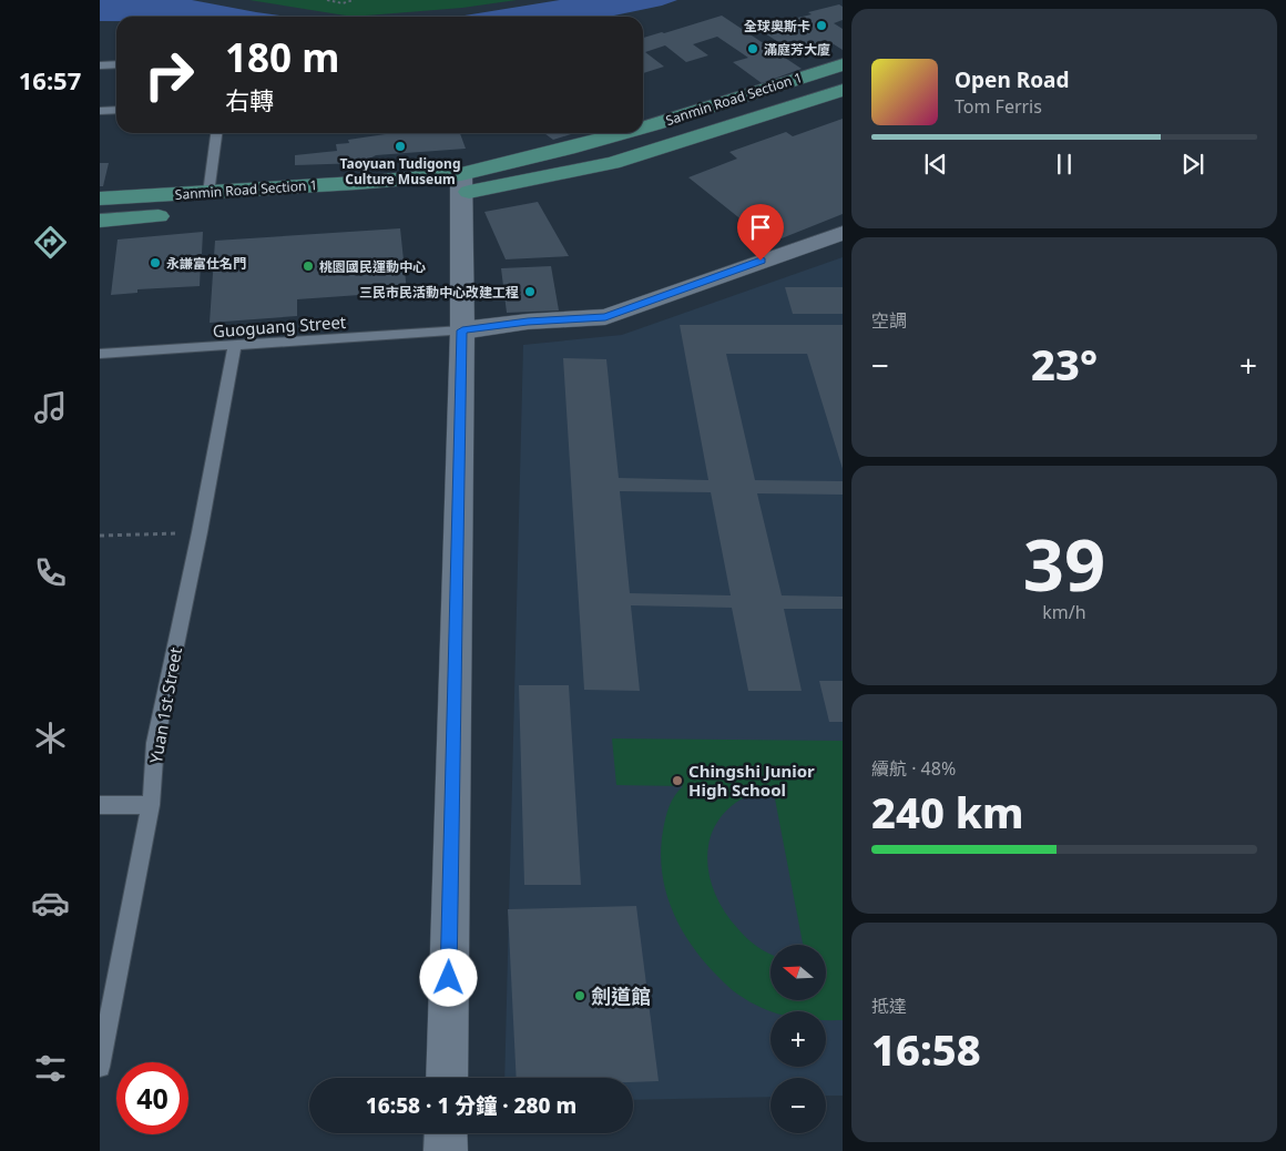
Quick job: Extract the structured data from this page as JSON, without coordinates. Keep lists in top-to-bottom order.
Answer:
{
  "streets": {
    "main road": ["Sanmin Road Section 1"],
    "lane": ["Guoguang Street", "Yuan 1st Street"]
  },
  "crossings": [
    ["Guoguang Street", "Yuan 1st Street"]
  ],
  "places": [
    "全球奧斯卡",
    "滿庭芳大廈",
    "Taoyuan Tudigong Culture Museum",
    "永謙富仕名門",
    "桃園國民運動中心",
    "三民市民活動中心改建工程",
    "Chingshi Junior High School",
    "劍道館"
  ],
  "north": "left",
  "page": {
    "tabs": "16:57",
    "turn": ["180 m", "右轉"],
    "song": ["Open Road", "Tom Ferris"],
    "tile": [
      "空調",
      ["39", "km/h"],
      ["續航 · 48%", "240 km"],
      ["抵達", "16:58"]
    ],
    "heat": ["−", "23°", "+"],
    "map_buttons": ["+", "−"],
    "limit": "40",
    "trip": "16:58 · 1 分鐘 · 280 m"
  }
}
